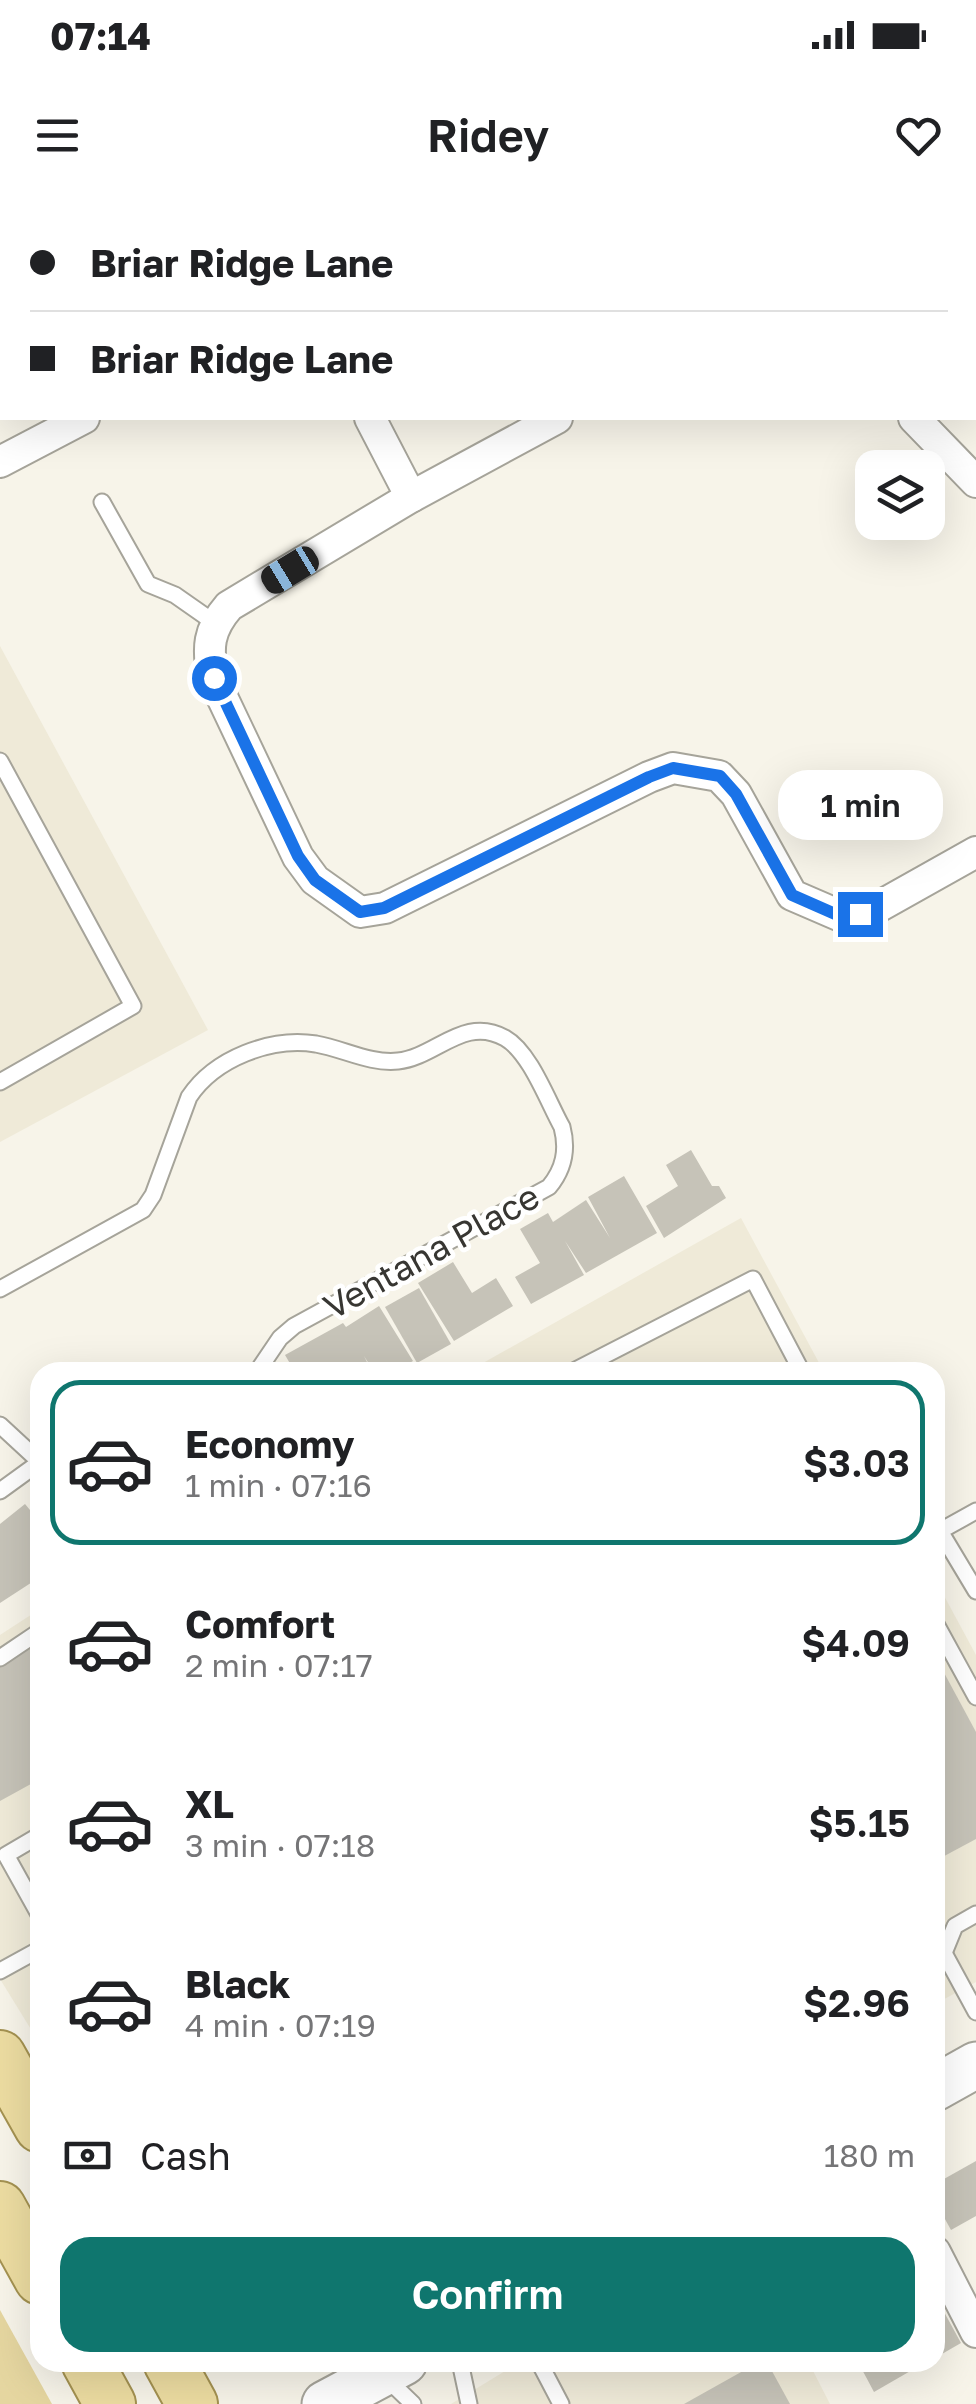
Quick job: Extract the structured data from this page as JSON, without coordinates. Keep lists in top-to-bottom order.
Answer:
{
  "streets": {
    "lane": ["Ventana Place"]
  },
  "page": {
    "status": "07:14",
    "header": "Ridey",
    "banner": ["Briar Ridge Lane", "Briar Ridge Lane"],
    "bubble": "1 min",
    "list": [
      {
        "name": "Economy",
        "note": "1 min · 07:16",
        "value": "$3.03"
      },
      {
        "name": "Comfort",
        "note": "2 min · 07:17",
        "value": "$4.09"
      },
      {
        "name": "XL",
        "note": "3 min · 07:18",
        "value": "$5.15"
      },
      {
        "name": "Black",
        "note": "4 min · 07:19",
        "value": "$2.96"
      }
    ],
    "pay": ["Cash", "180 m"],
    "buttons": "Confirm"
  }
}
